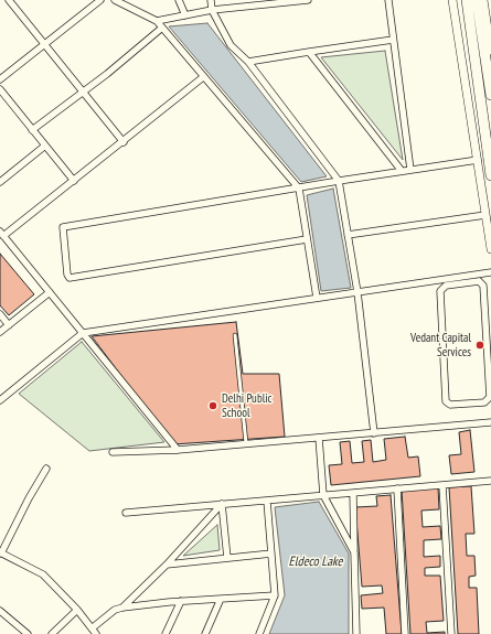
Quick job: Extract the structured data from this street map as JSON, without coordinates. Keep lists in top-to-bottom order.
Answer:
{
  "water": ["Eldeco Lake"],
  "places": ["Vedant Capital Services", "Delhi Public School"]
}
